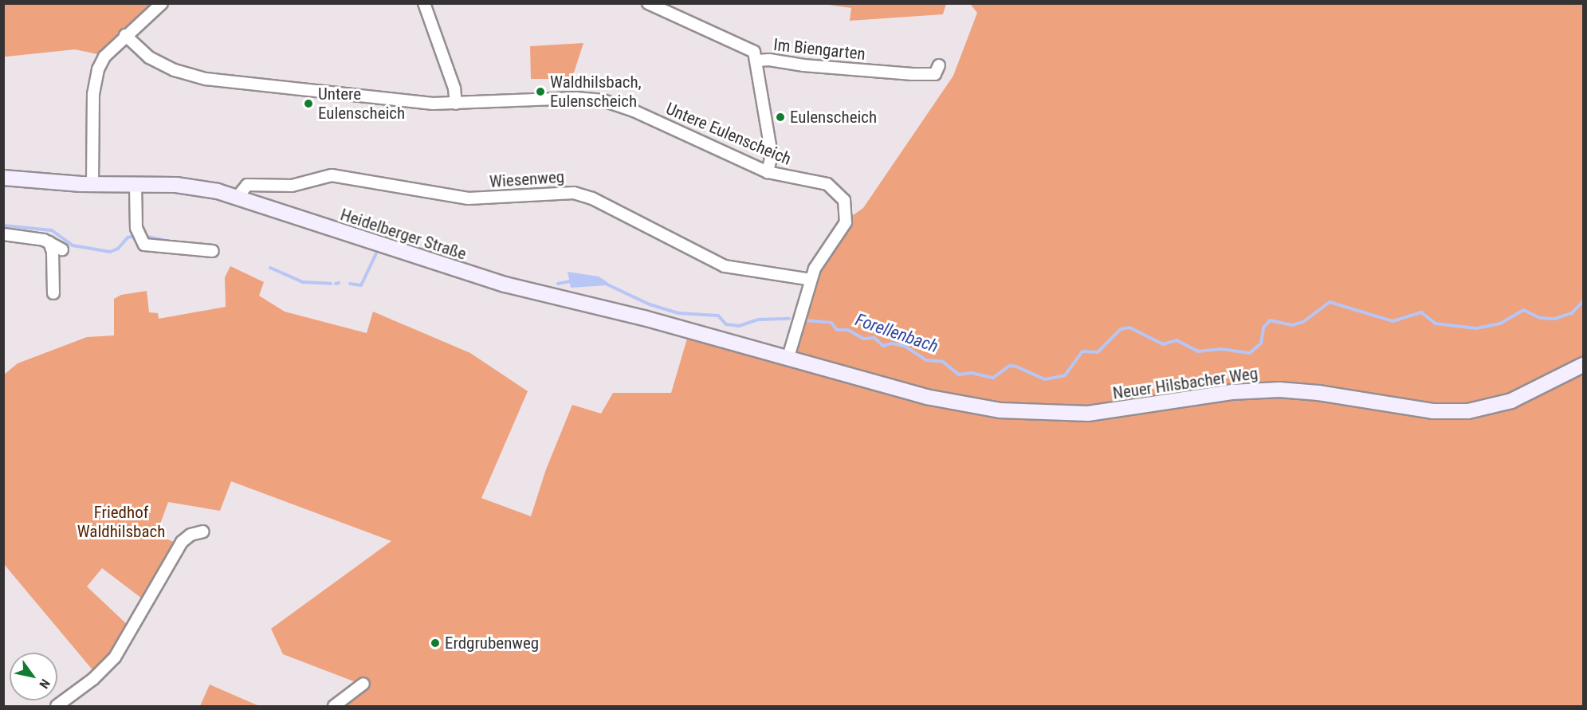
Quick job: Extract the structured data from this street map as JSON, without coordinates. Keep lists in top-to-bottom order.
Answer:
{
  "streets": {
    "street": [
      "Im Biengarten",
      "Untere Eulenscheich",
      "Wiesenweg",
      "Heidelberger Straße",
      "Neuer Hilsbacher Weg"
    ]
  },
  "crossings": [
    ["Untere Eulenscheich", "Wiesenweg"],
    ["Untere Eulenscheich", "Heidelberger Straße"],
    ["Untere Eulenscheich", "Neuer Hilsbacher Weg"],
    ["Wiesenweg", "Heidelberger Straße"],
    ["Heidelberger Straße", "Neuer Hilsbacher Weg"]
  ],
  "water": ["Forellenbach"],
  "parks": ["Friedhof Waldhilsbach"],
  "places": [
    "Waldhilsbach, Eulenscheich",
    "Untere Eulenscheich",
    "Eulenscheich",
    "Erdgrubenweg"
  ],
  "north": "bottom right"
}
